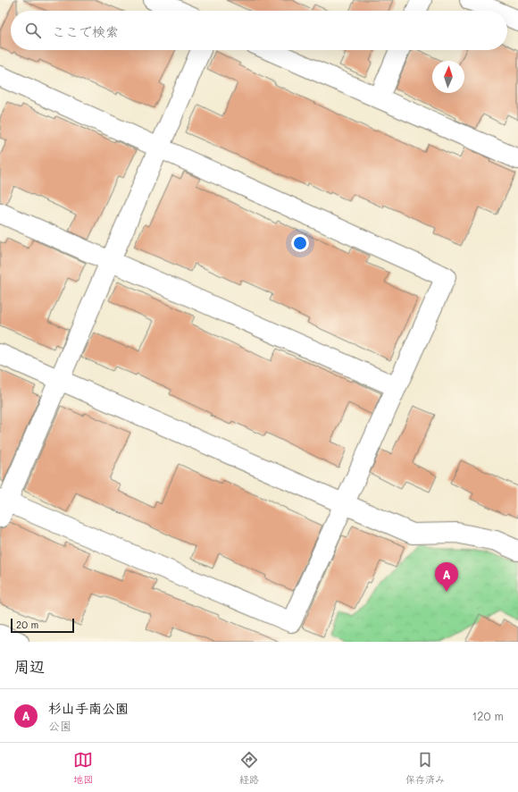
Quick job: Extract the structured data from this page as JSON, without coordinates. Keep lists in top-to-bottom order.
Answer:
{
  "scale_bar": "20 m",
  "north": "top",
  "page": {
    "search": "ここで検索",
    "pins": "A",
    "scale": "20 m",
    "heading": "周辺",
    "list": [
      {
        "mark": "A",
        "name": "杉山手南公園",
        "note": "公園",
        "value": "120 m"
      }
    ],
    "nav": ["地図", "経路", "保存済み"]
  }
}
